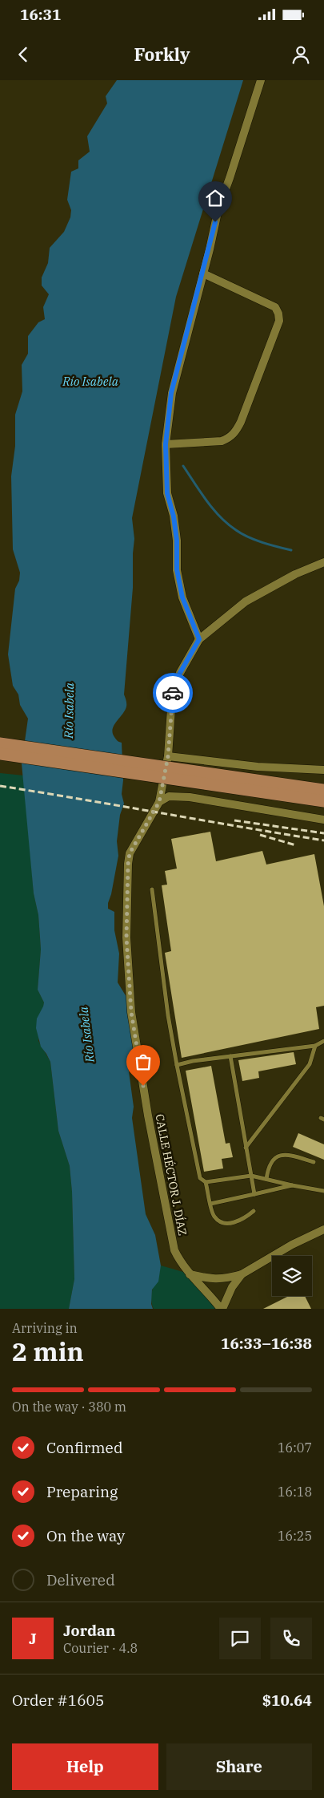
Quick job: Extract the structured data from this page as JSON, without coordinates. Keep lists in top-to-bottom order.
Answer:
{
  "streets": {
    "street": ["CALLE HÉCTOR J. DÍAZ"]
  },
  "water": ["Río Isabela"],
  "page": {
    "status": "16:31",
    "header": "Forkly",
    "heading": ["2 min", "Arriving in", "16:33–16:38"],
    "panel": [
      "Jordan",
      "Courier · 4.8",
      "Order #1605",
      "$10.64"
    ],
    "bar": "On the way · 380 m",
    "list": [
      ["Confirmed", "16:07"],
      ["Preparing", "16:18"],
      ["On the way", "16:25"],
      "Delivered"
    ],
    "round": "J",
    "buttons": ["Help", "Share"]
  }
}
